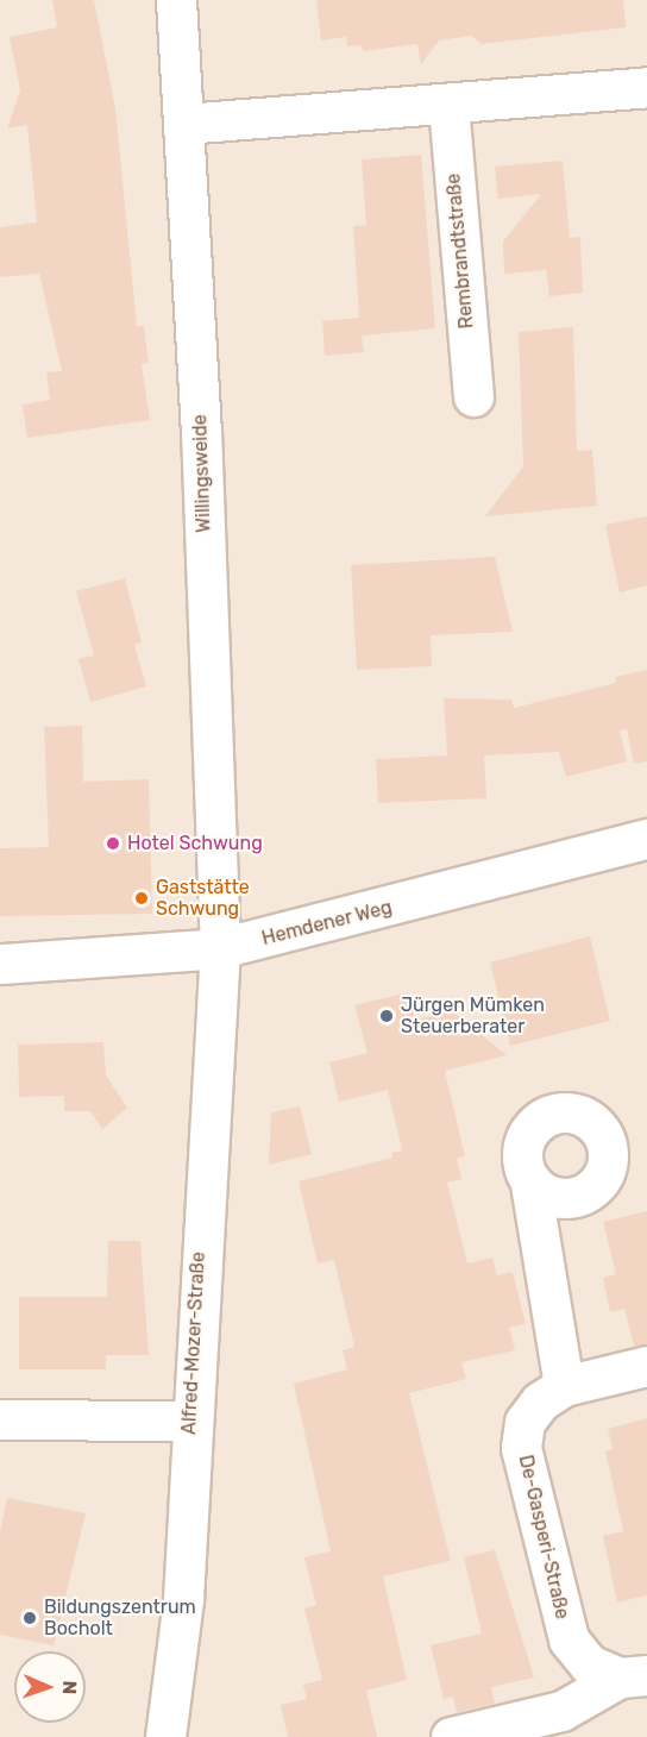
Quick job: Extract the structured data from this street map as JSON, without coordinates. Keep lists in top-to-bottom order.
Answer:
{
  "streets": {
    "street": [
      "Rembrandtstraße",
      "Willingsweide",
      "Hemdener Weg",
      "Alfred-Mozer-Straße",
      "De-Gasperi-Straße"
    ]
  },
  "crossings": [
    ["Willingsweide", "Hemdener Weg"],
    ["Willingsweide", "Alfred-Mozer-Straße"],
    ["Hemdener Weg", "Alfred-Mozer-Straße"]
  ],
  "places": [
    "Hotel Schwung",
    "Gaststätte Schwung",
    "Jürgen Mümken Steuerberater",
    "Bildungszentrum Bocholt"
  ],
  "north": "right"
}
